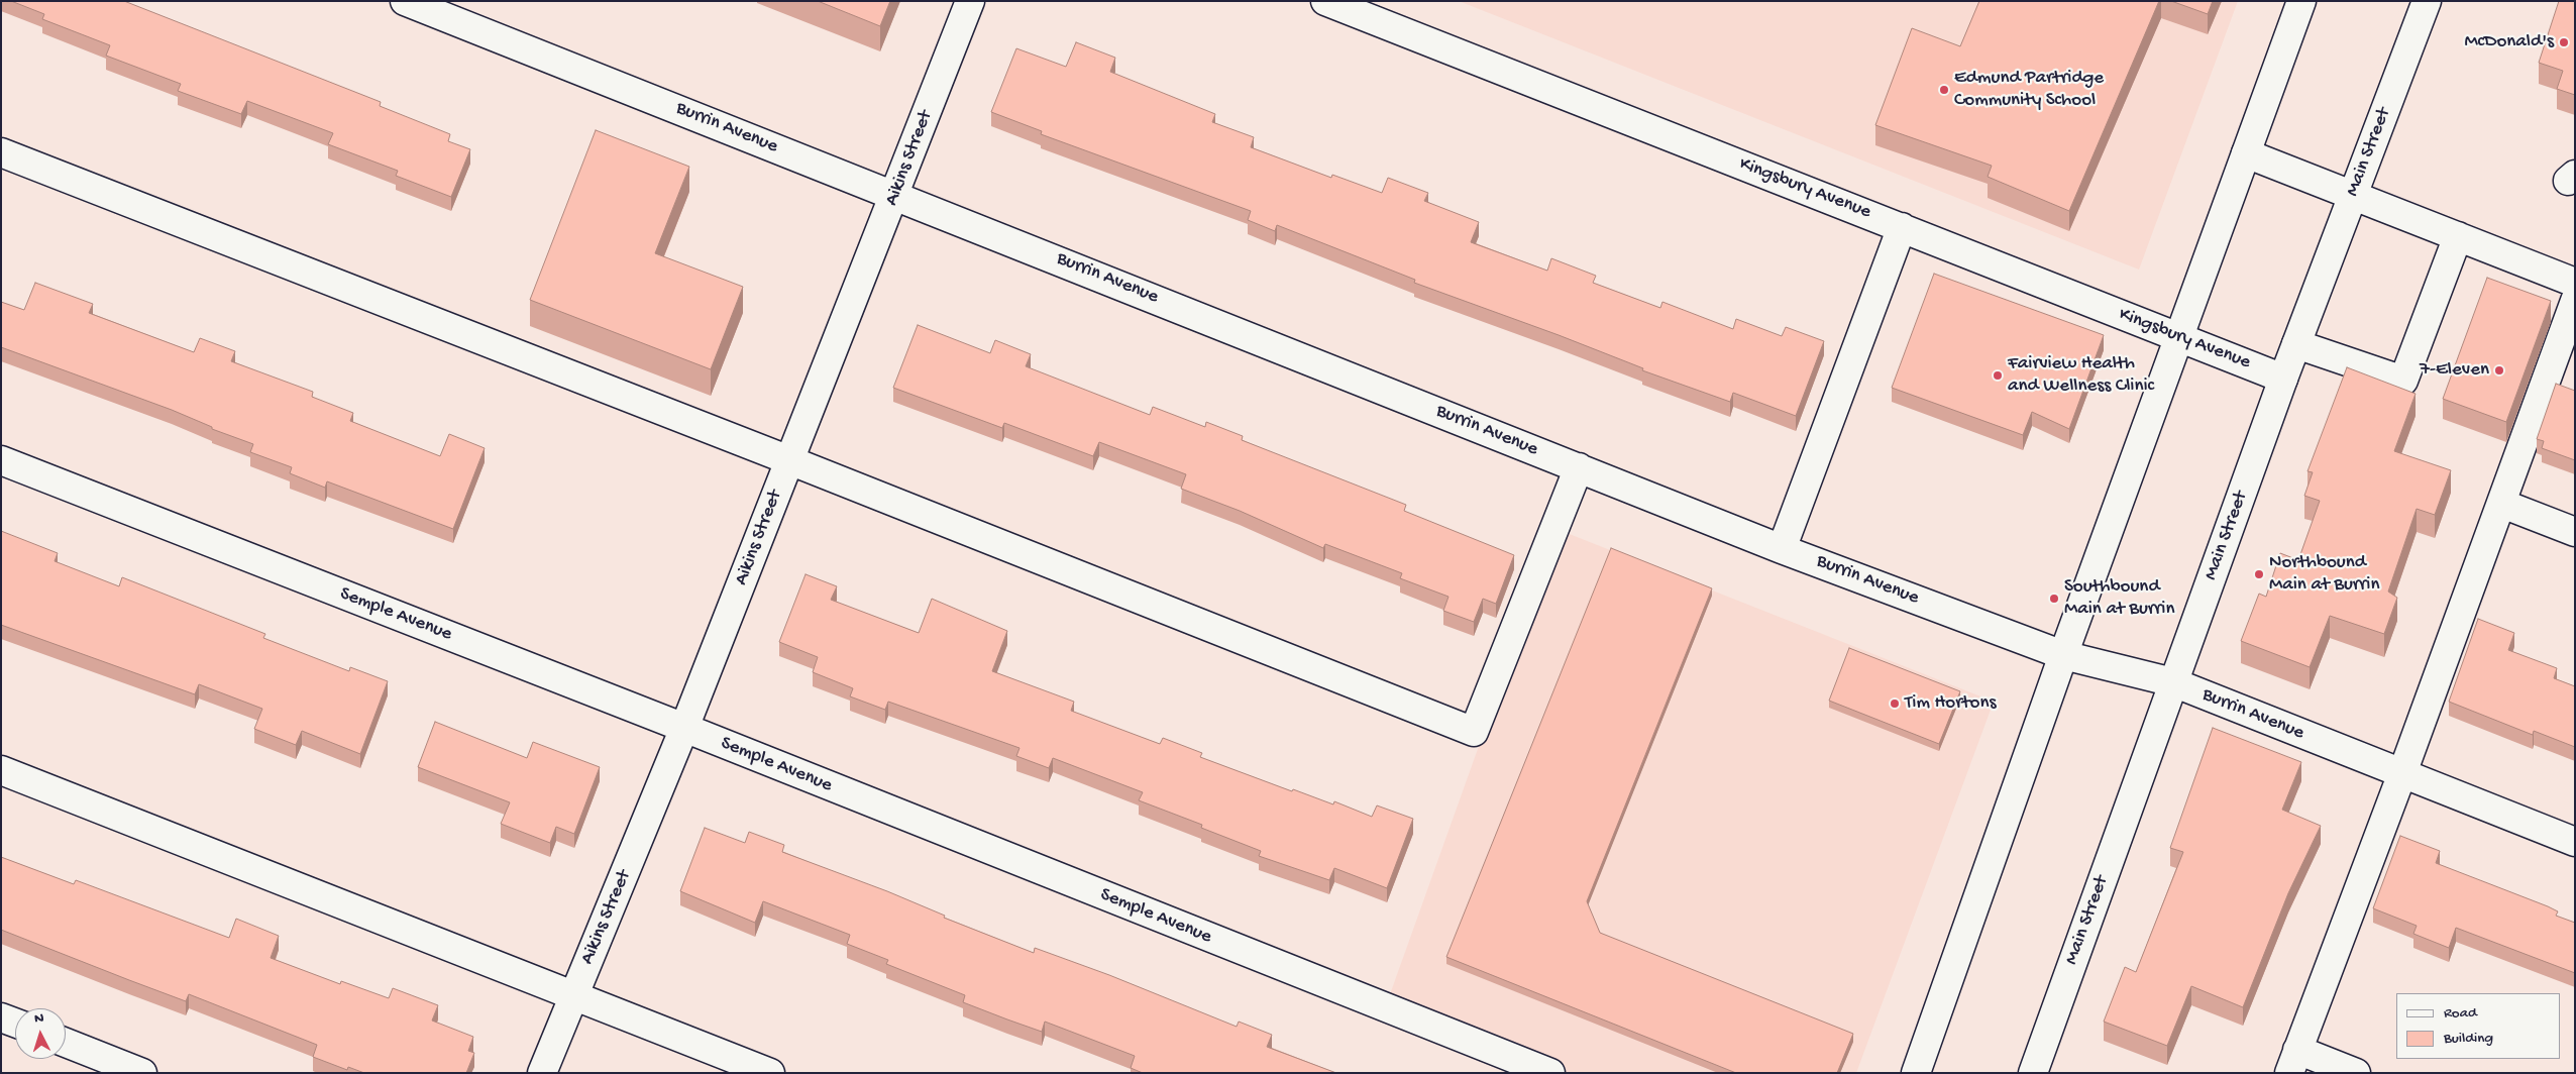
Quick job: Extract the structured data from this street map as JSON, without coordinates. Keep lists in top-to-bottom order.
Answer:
{
  "streets": {
    "street": [
      "Burrin Avenue",
      "Main Street",
      "Aikins Street",
      "Kingsbury Avenue",
      "Semple Avenue"
    ]
  },
  "crossings": [
    ["Burrin Avenue", "Main Street"],
    ["Burrin Avenue", "Aikins Street"],
    ["Main Street", "Kingsbury Avenue"],
    ["Aikins Street", "Semple Avenue"]
  ],
  "places": [
    "McDonald's",
    "Edmund Partridge Community School",
    "7-Eleven",
    "Fairview Health and Wellness Clinic",
    "Northbound Main at Burrin",
    "Southbound Main at Burrin",
    "Tim Hortons"
  ],
  "legend": ["Road", "Building"],
  "north": "top"
}
